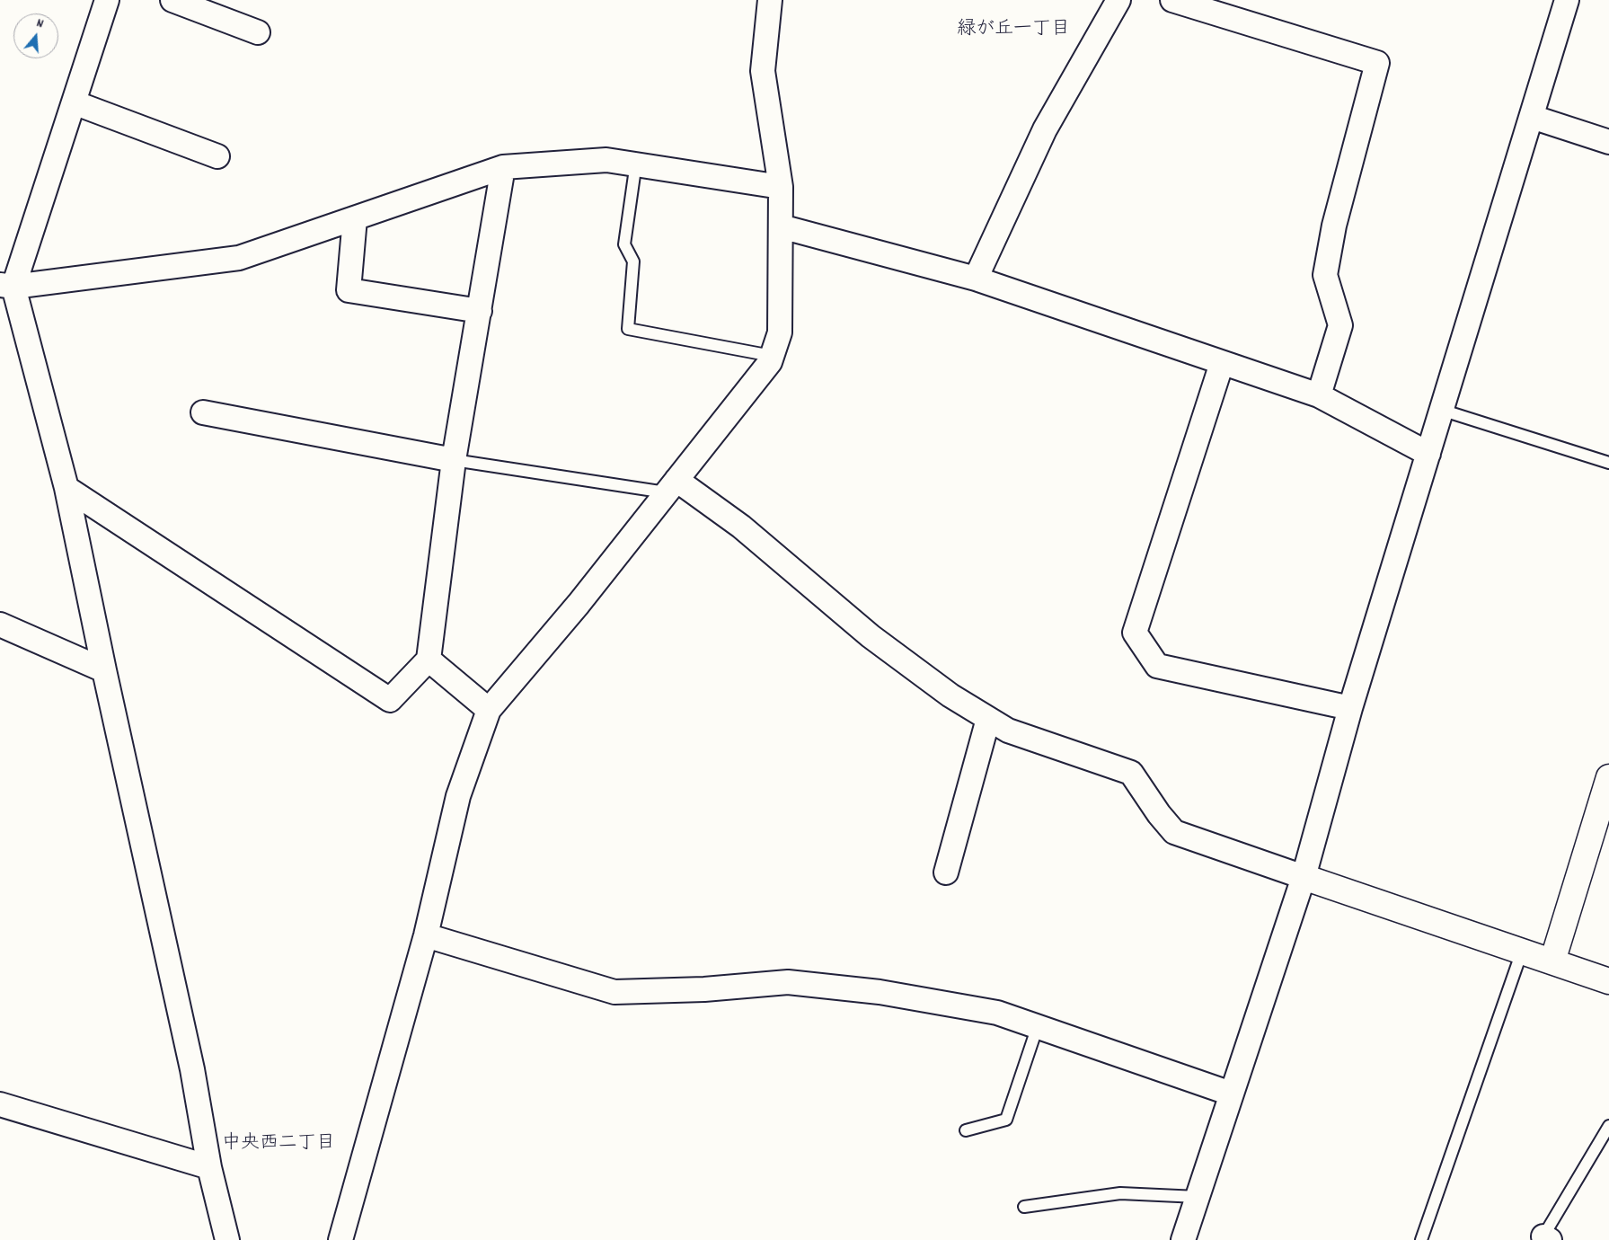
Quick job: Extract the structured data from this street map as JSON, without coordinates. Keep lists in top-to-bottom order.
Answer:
{
  "districts": ["緑が丘一丁目", "中央西二丁目"],
  "north": "top"
}
